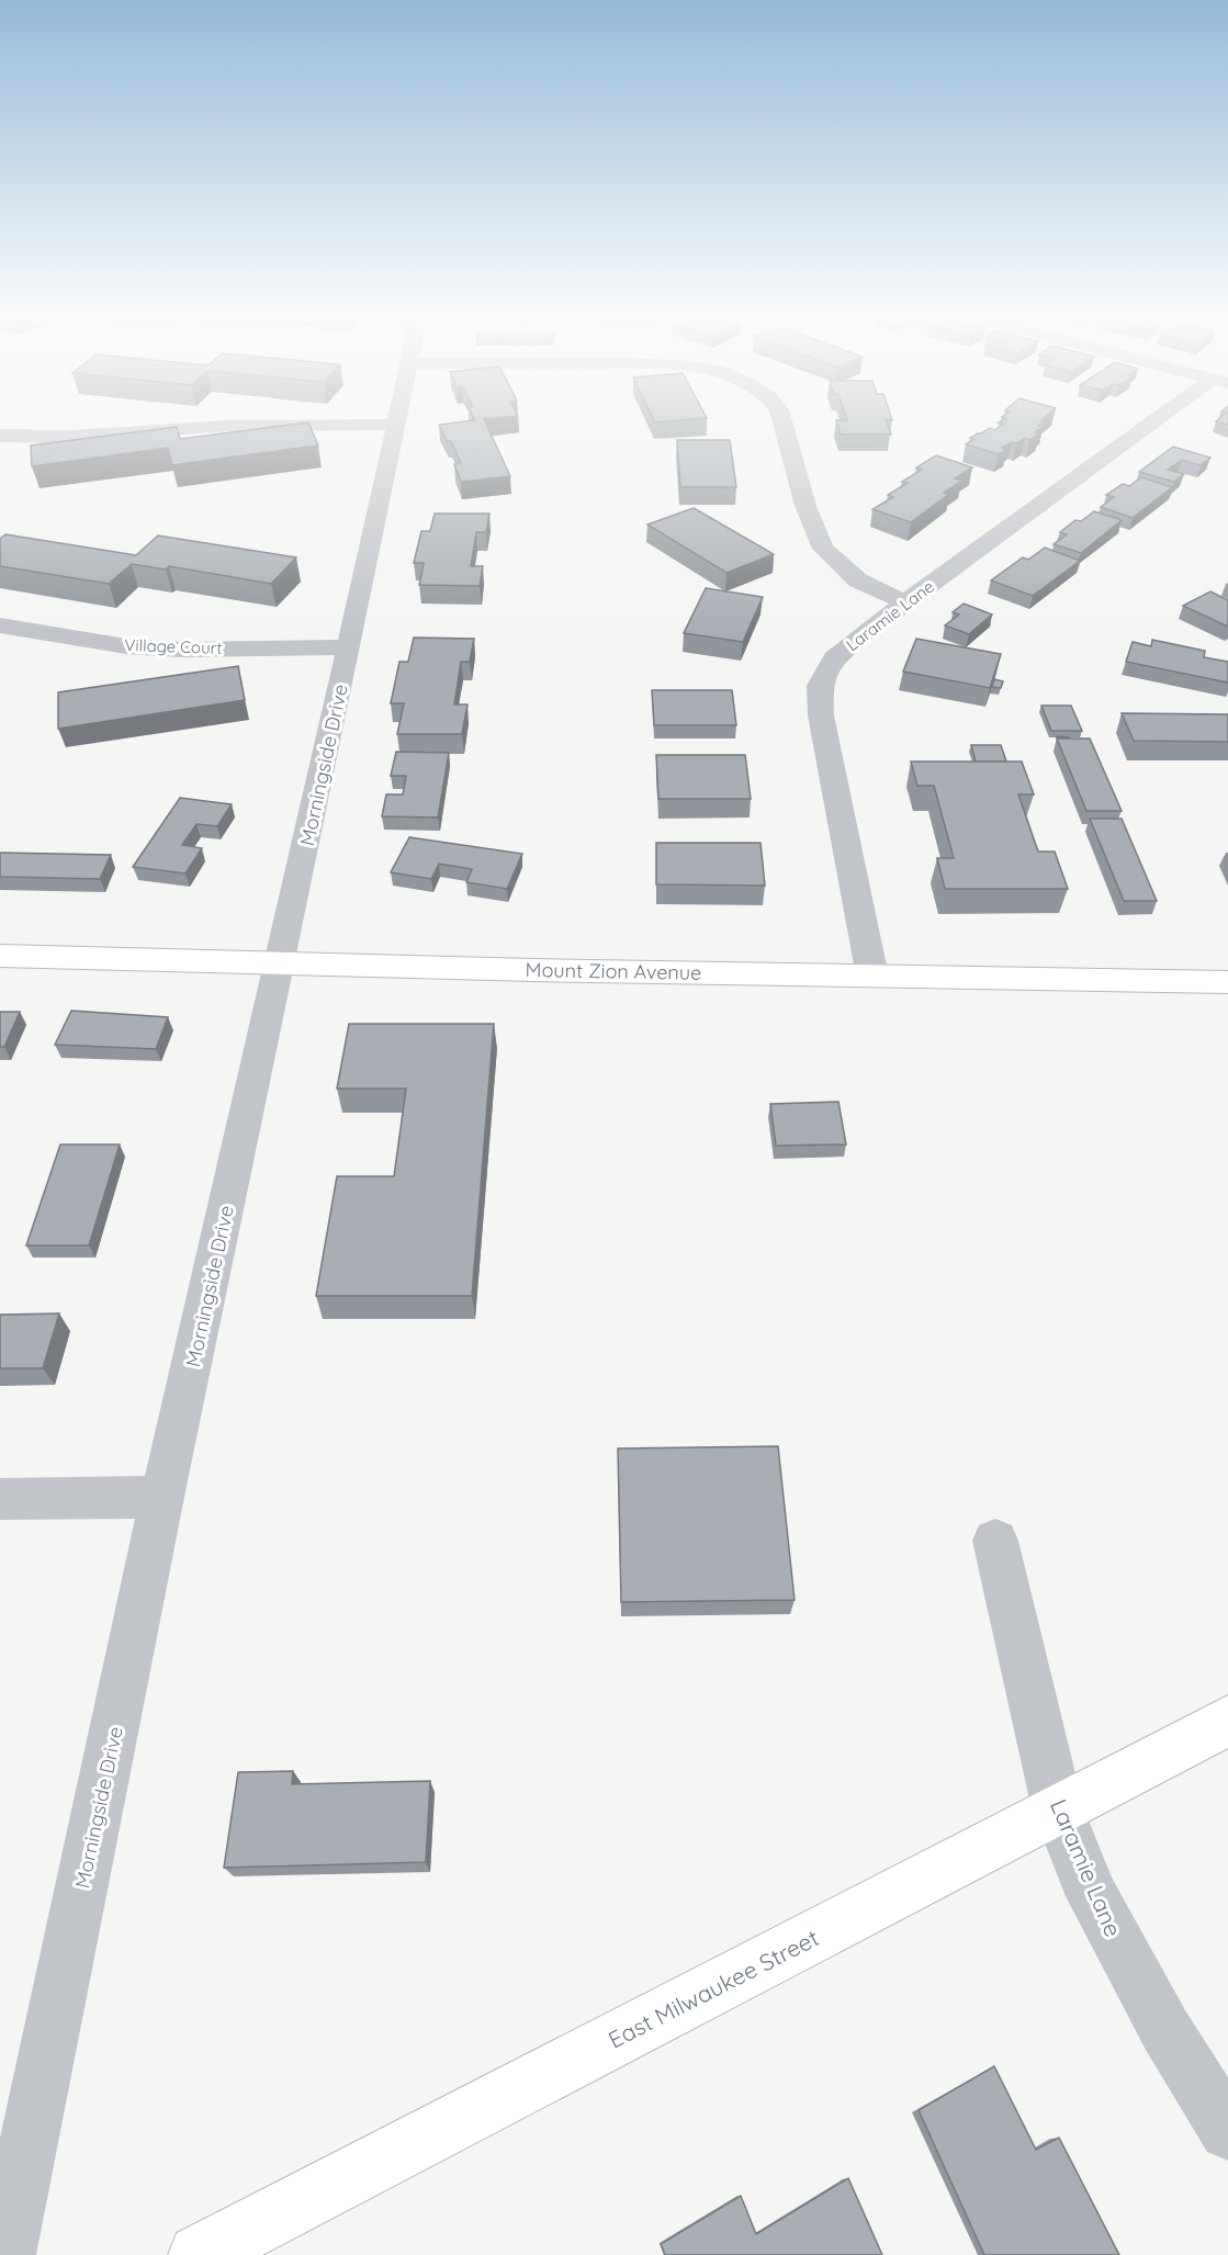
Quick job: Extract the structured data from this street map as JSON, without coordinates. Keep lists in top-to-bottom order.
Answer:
{
  "streets": {
    "main road": ["Mount Zion Avenue", "East Milwaukee Street"],
    "street": ["Laramie Lane", "Village Court", "Morningside Drive"]
  },
  "crossings": [
    ["Laramie Lane", "Mount Zion Avenue"],
    ["Laramie Lane", "East Milwaukee Street"],
    ["Village Court", "Morningside Drive"],
    ["Morningside Drive", "Mount Zion Avenue"]
  ]
}
